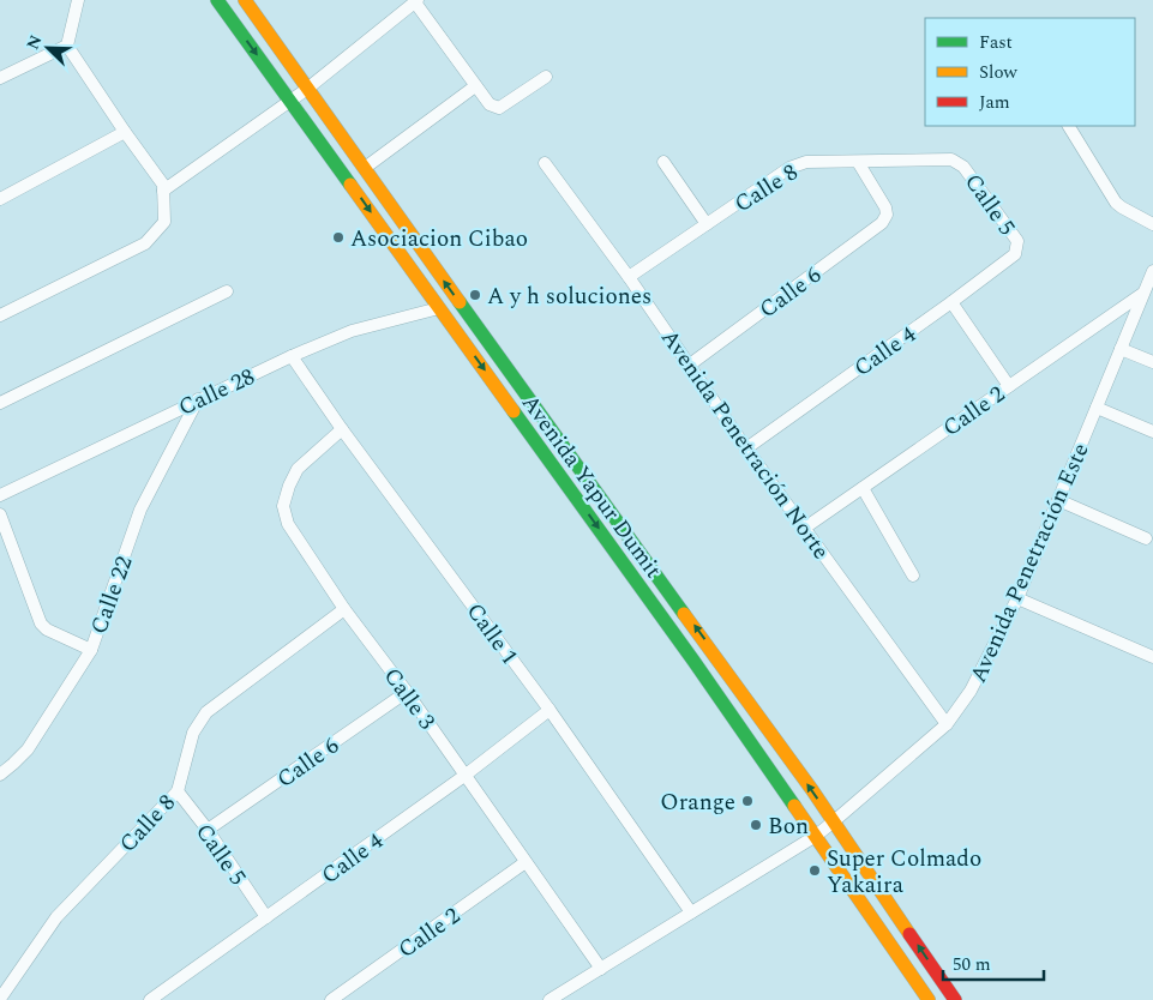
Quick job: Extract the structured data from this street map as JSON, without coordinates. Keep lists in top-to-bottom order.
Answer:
{
  "streets": {
    "main road": ["Avenida Yapur Dumit"],
    "street": [
      "Calle 8",
      "Calle 5",
      "Calle 6",
      "Calle 4",
      "Calle 28",
      "Calle 2",
      "Avenida Penetración Norte",
      "Avenida Penetración Este",
      "Calle 22",
      "Calle 1",
      "Calle 3"
    ]
  },
  "crossings": [
    ["Calle 8", "Calle 5"],
    ["Calle 8", "Calle 6"],
    ["Calle 8", "Avenida Penetración Norte"],
    ["Calle 8", "Calle 3"],
    ["Calle 5", "Calle 6"],
    ["Calle 5", "Calle 4"],
    ["Calle 6", "Avenida Penetración Norte"],
    ["Calle 6", "Calle 3"],
    ["Calle 4", "Avenida Penetración Norte"],
    ["Calle 4", "Calle 1"],
    ["Calle 4", "Calle 3"],
    ["Calle 28", "Avenida Yapur Dumit"],
    ["Calle 28", "Calle 22"],
    ["Calle 28", "Calle 1"],
    ["Calle 2", "Avenida Penetración Norte"],
    ["Calle 2", "Avenida Penetración Este"],
    ["Calle 2", "Calle 3"],
    ["Avenida Penetración Norte", "Avenida Penetración Este"],
    ["Avenida Yapur Dumit", "Avenida Penetración Este"],
    ["Avenida Penetración Este", "Calle 1"],
    ["Avenida Penetración Este", "Calle 3"],
    ["Calle 1", "Calle 3"]
  ],
  "places": [
    "Asociacion Cibao",
    "A y h soluciones",
    "Orange",
    "Bon",
    "Super Colmado Yakaira"
  ],
  "legend": ["Fast", "Slow", "Jam"],
  "scale_bar": "50 m",
  "north": "top left"
}
